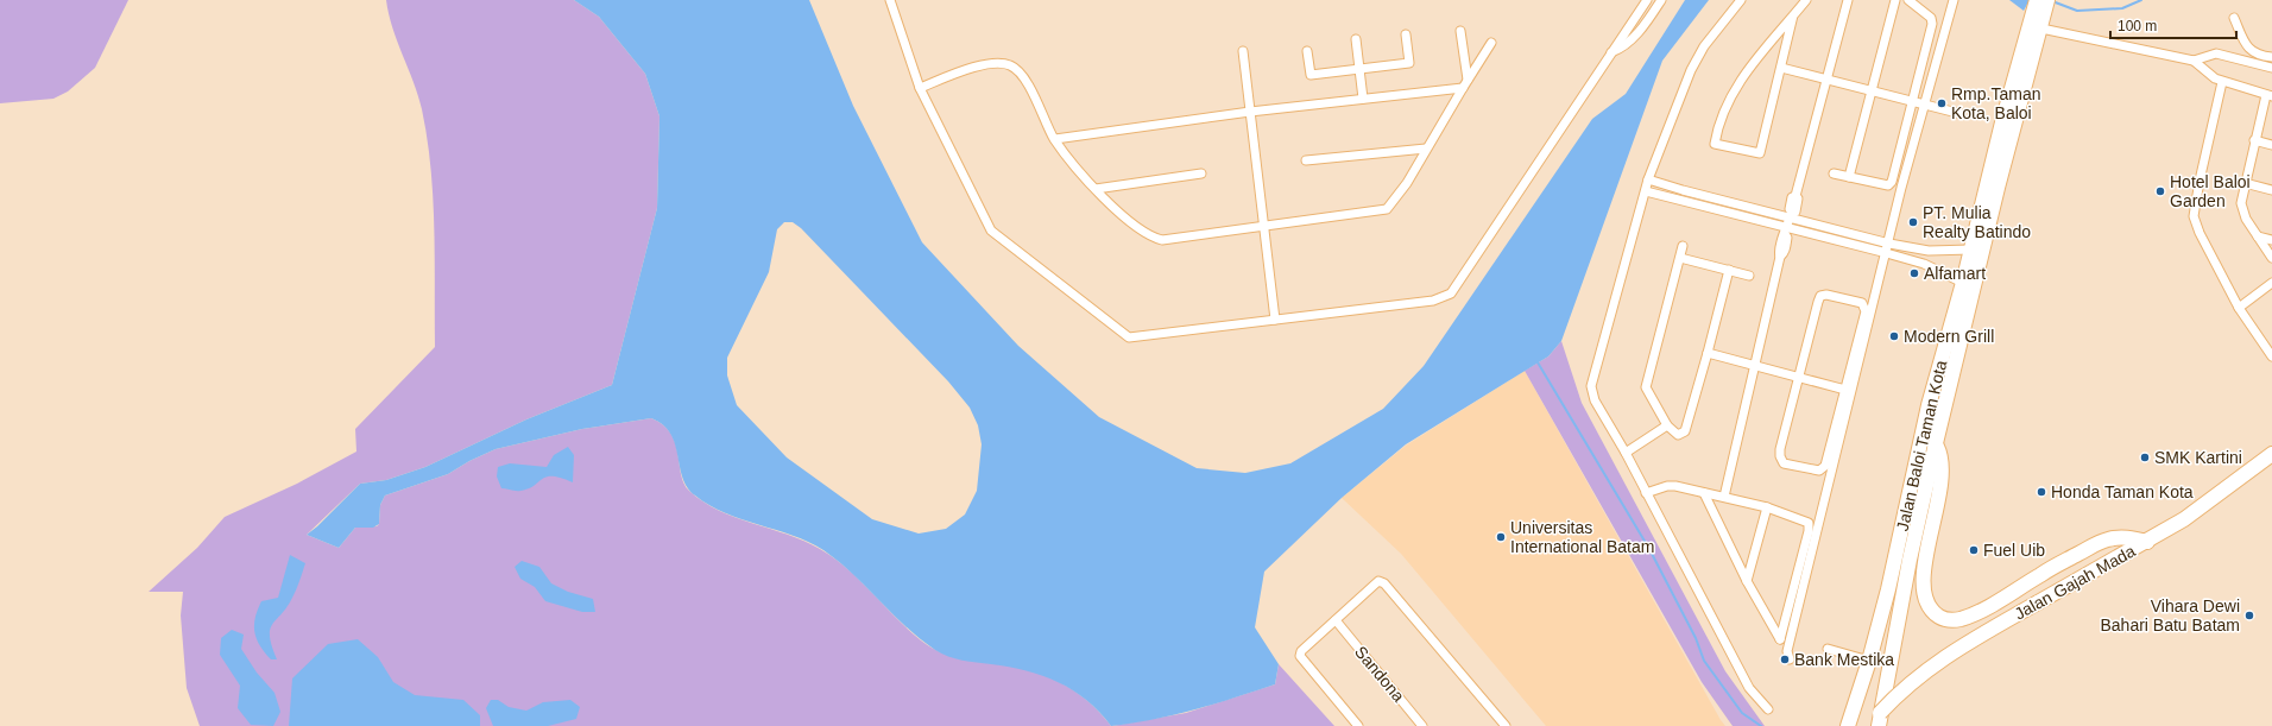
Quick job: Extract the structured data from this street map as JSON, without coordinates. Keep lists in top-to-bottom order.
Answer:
{
  "streets": {
    "highway": ["Jalan Baloi Taman Kota", "Jalan Gajah Mada"],
    "street": ["Sandona"]
  },
  "places": [
    "Rmp.Taman Kota, Baloi",
    "Hotel Baloi Garden",
    "PT. Mulia Realty Batindo",
    "Alfamart",
    "Modern Grill",
    "SMK Kartini",
    "Honda Taman Kota",
    "Universitas International Batam",
    "Fuel Uib",
    "Vihara Dewi Bahari Batu Batam",
    "Bank Mestika"
  ],
  "scale_bar": "100 m"
}
